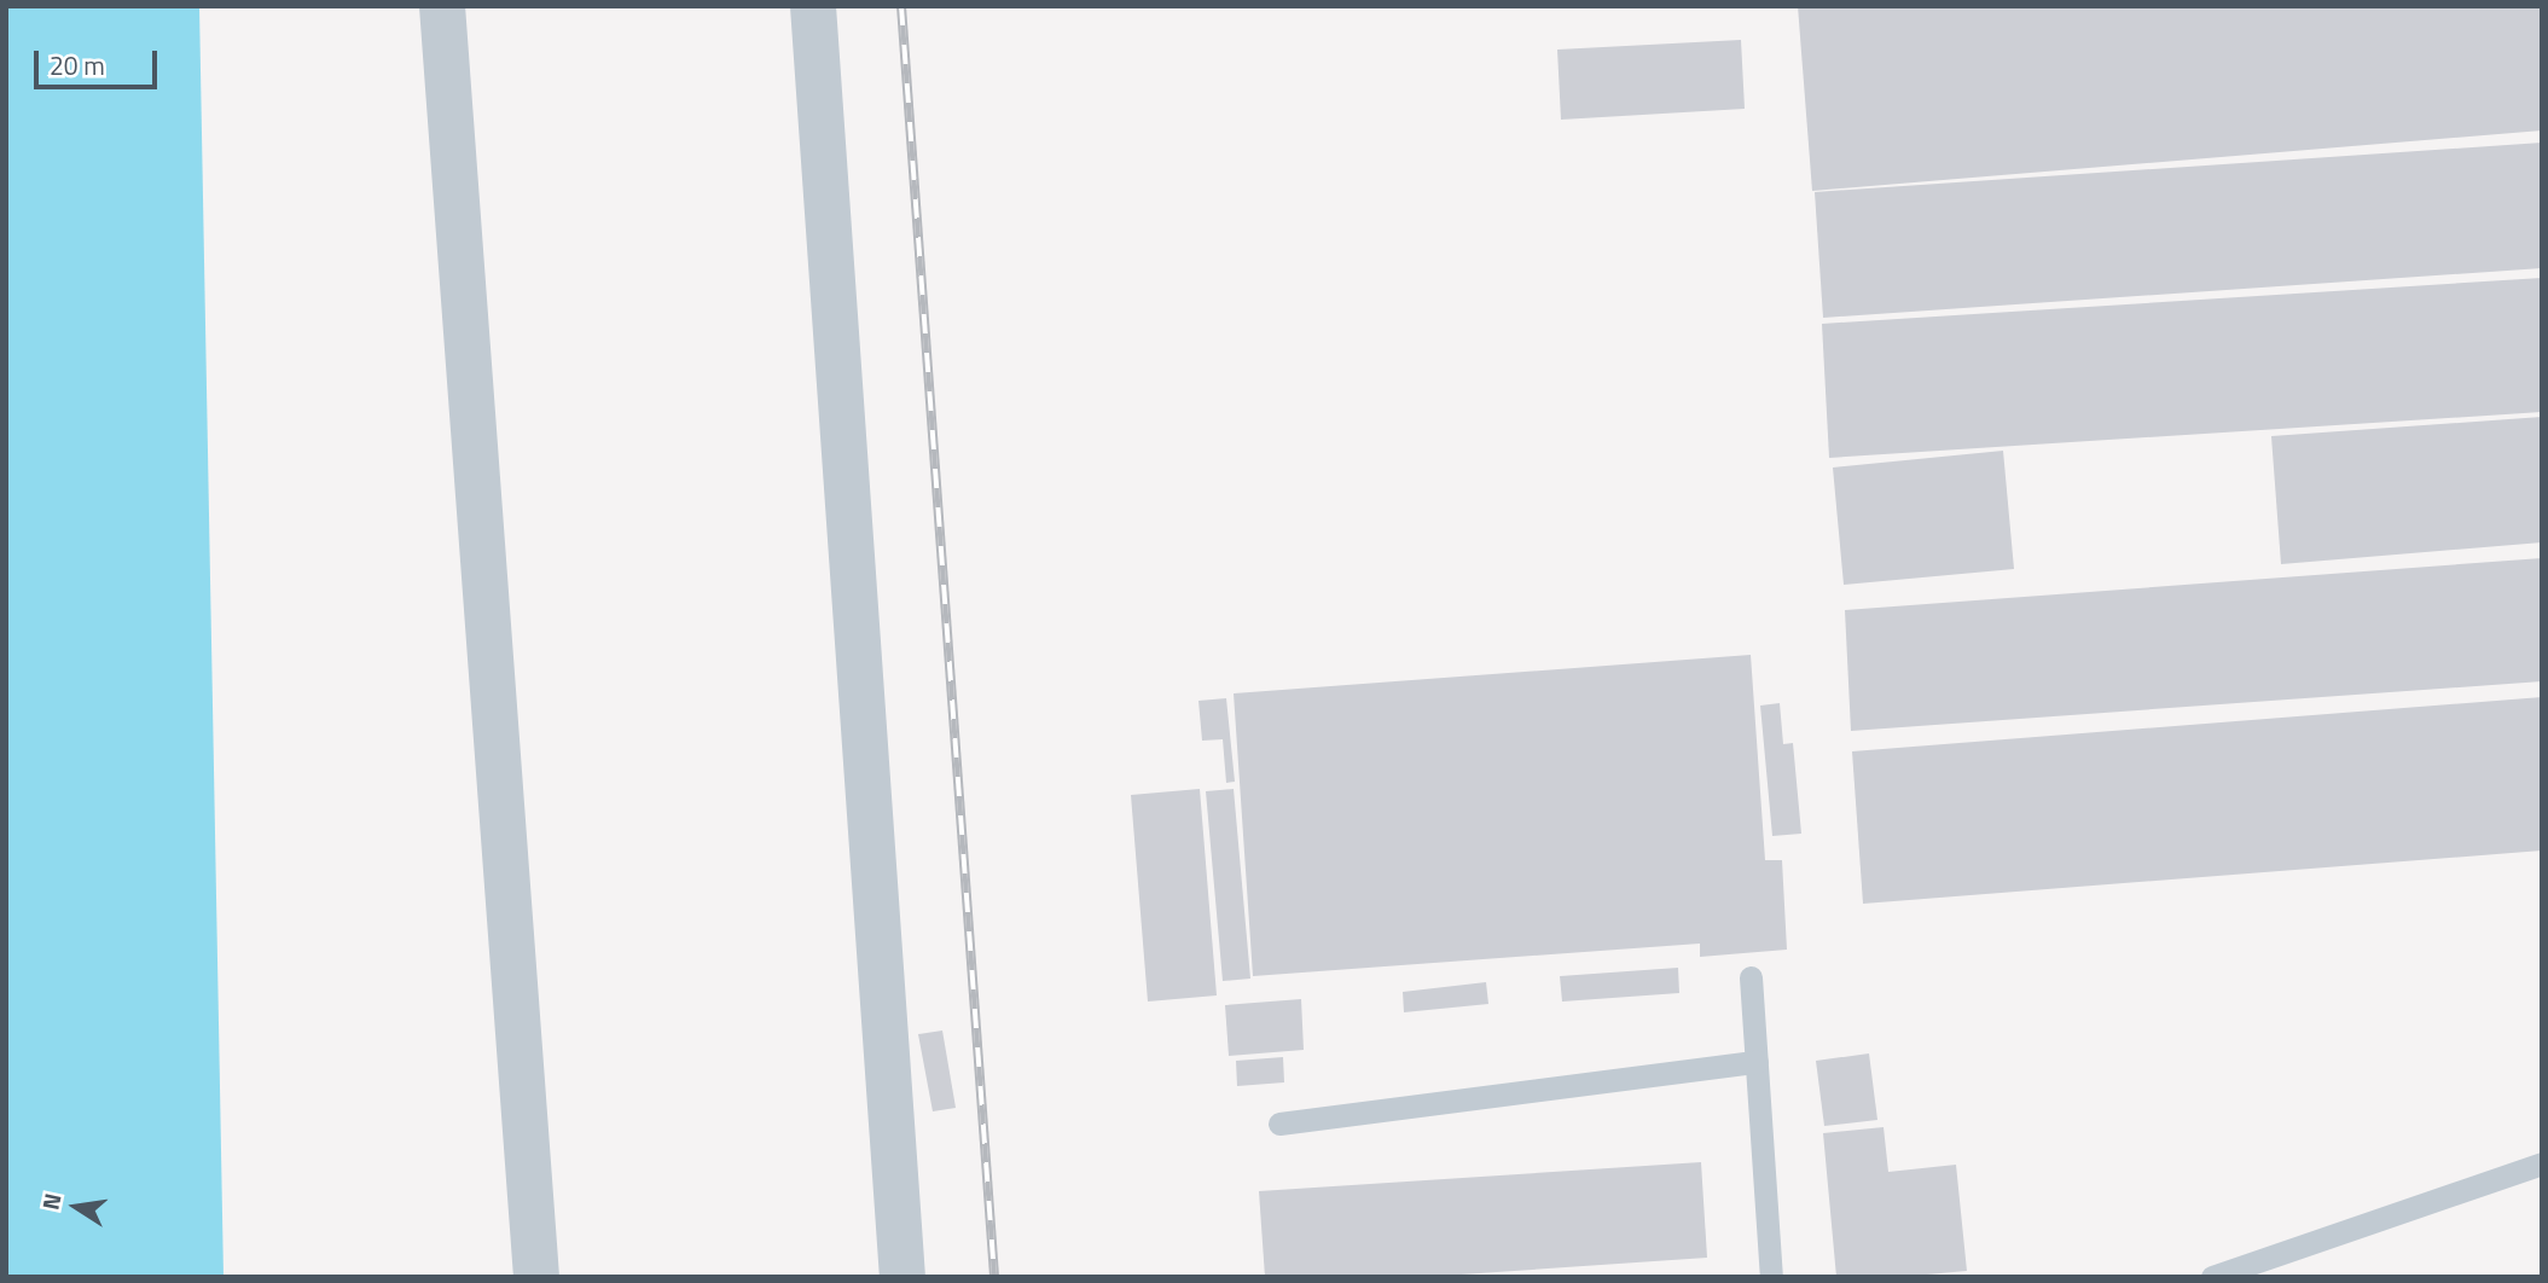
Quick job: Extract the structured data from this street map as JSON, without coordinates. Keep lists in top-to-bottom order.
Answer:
{
  "scale_bar": "20 m",
  "north": "left"
}
